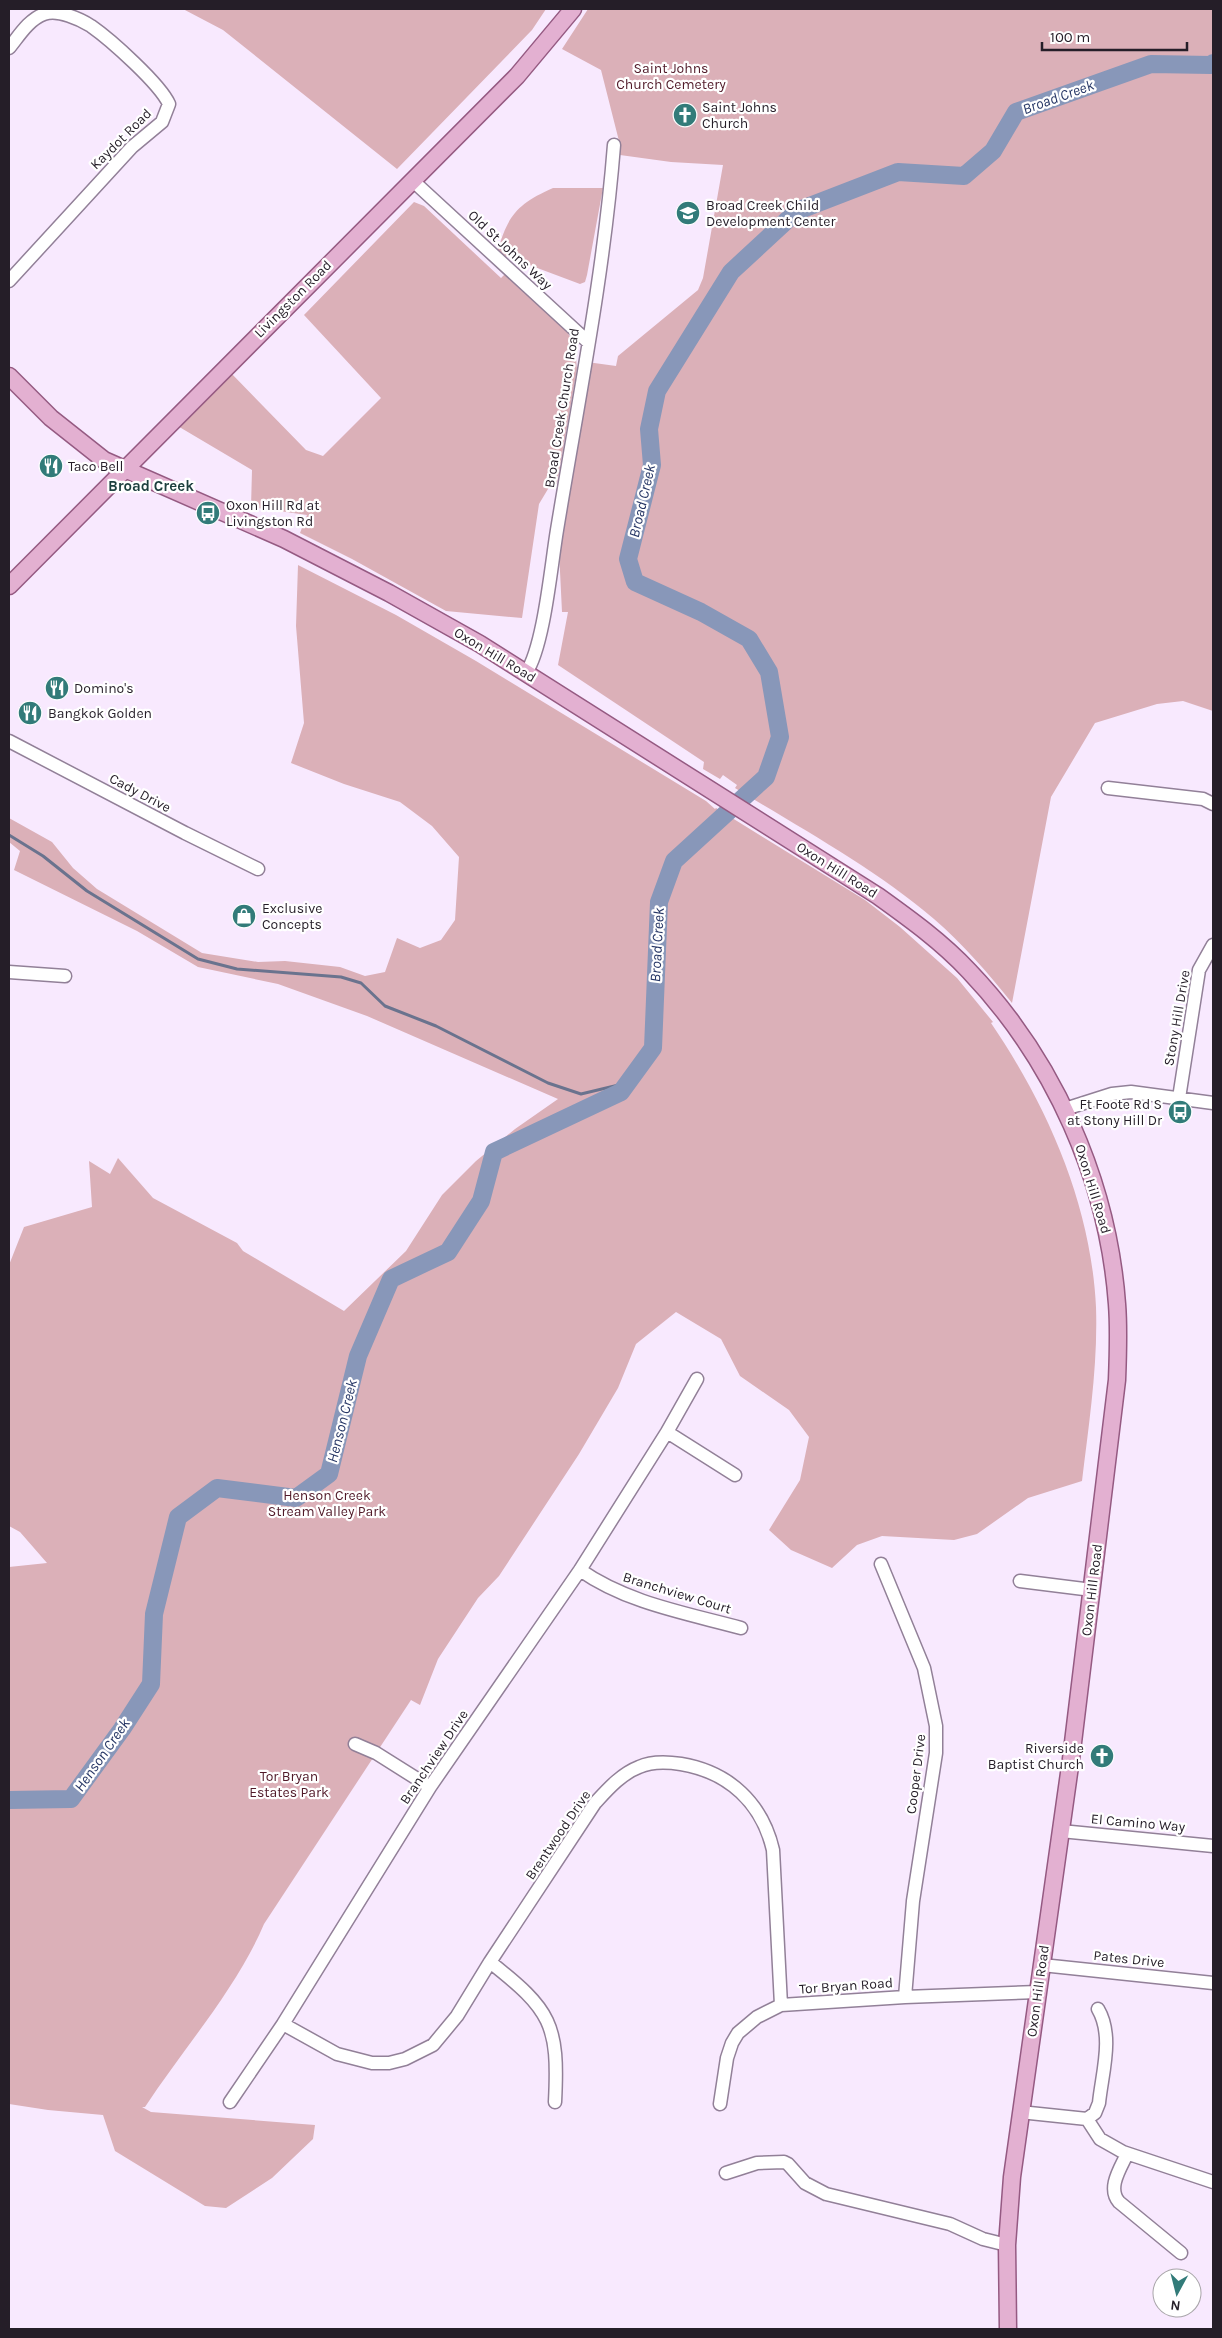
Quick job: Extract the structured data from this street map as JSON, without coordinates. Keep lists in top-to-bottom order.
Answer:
{
  "streets": {
    "main road": ["Livingston Road", "Oxon Hill Road"],
    "street": [
      "Kaydot Road",
      "Old St Johns Way",
      "Broad Creek Church Road",
      "Cady Drive",
      "Stony Hill Drive",
      "Branchview Court",
      "Branchview Drive",
      "Cooper Drive",
      "El Camino Way",
      "Brentwood Drive",
      "Pates Drive",
      "Tor Bryan Road"
    ]
  },
  "crossings": [
    ["Old St Johns Way", "Livingston Road"],
    ["Old St Johns Way", "Broad Creek Church Road"],
    ["Livingston Road", "Oxon Hill Road"],
    ["Broad Creek Church Road", "Oxon Hill Road"],
    ["Oxon Hill Road", "El Camino Way"],
    ["Oxon Hill Road", "Pates Drive"],
    ["Oxon Hill Road", "Tor Bryan Road"],
    ["Branchview Court", "Branchview Drive"],
    ["Branchview Drive", "Brentwood Drive"],
    ["Cooper Drive", "Tor Bryan Road"],
    ["Brentwood Drive", "Tor Bryan Road"]
  ],
  "districts": ["Broad Creek"],
  "water": ["Broad Creek", "Henson Creek"],
  "parks": ["Saint Johns Church Cemetery", "Henson Creek Stream Valley Park", "Tor Bryan Estates Park"],
  "places": {
    "church": ["Saint Johns Church", "Riverside Baptist Church"],
    "school or university": ["Broad Creek Child Development Center"],
    "restaurant": ["Taco Bell", "Domino's", "Bangkok Golden"],
    "bus stop": ["Oxon Hill Rd at Livingston Rd", "Ft Foote Rd S at Stony Hill Dr"],
    "shop": ["Exclusive Concepts"]
  },
  "scale_bar": "100 m",
  "north": "bottom"
}
